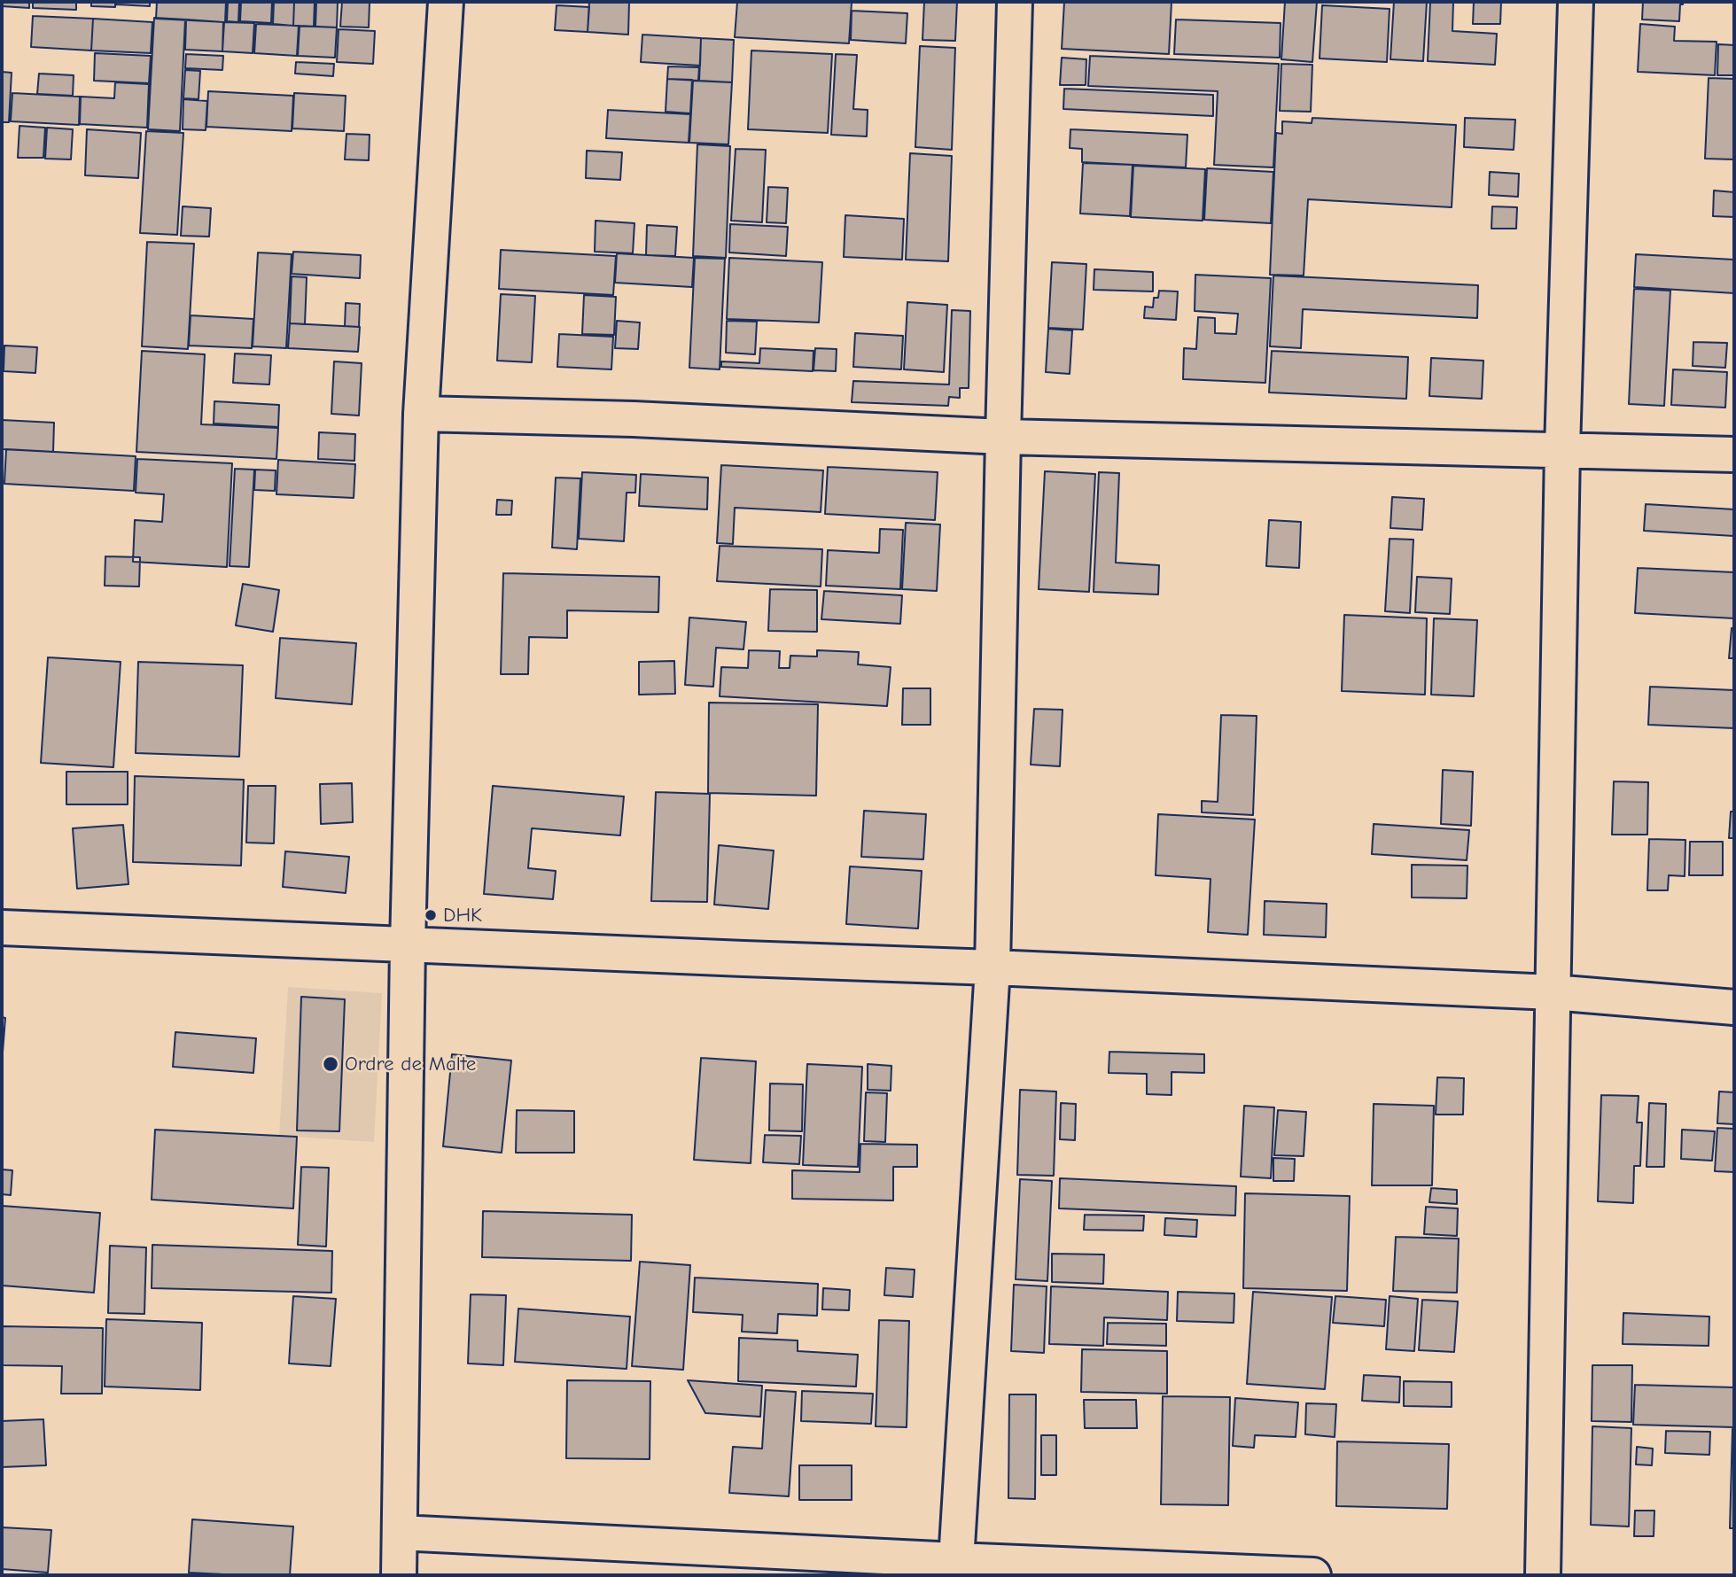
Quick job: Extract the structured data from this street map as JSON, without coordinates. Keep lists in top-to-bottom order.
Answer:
{
  "places": ["DHK", "Ordre de Malte"]
}
